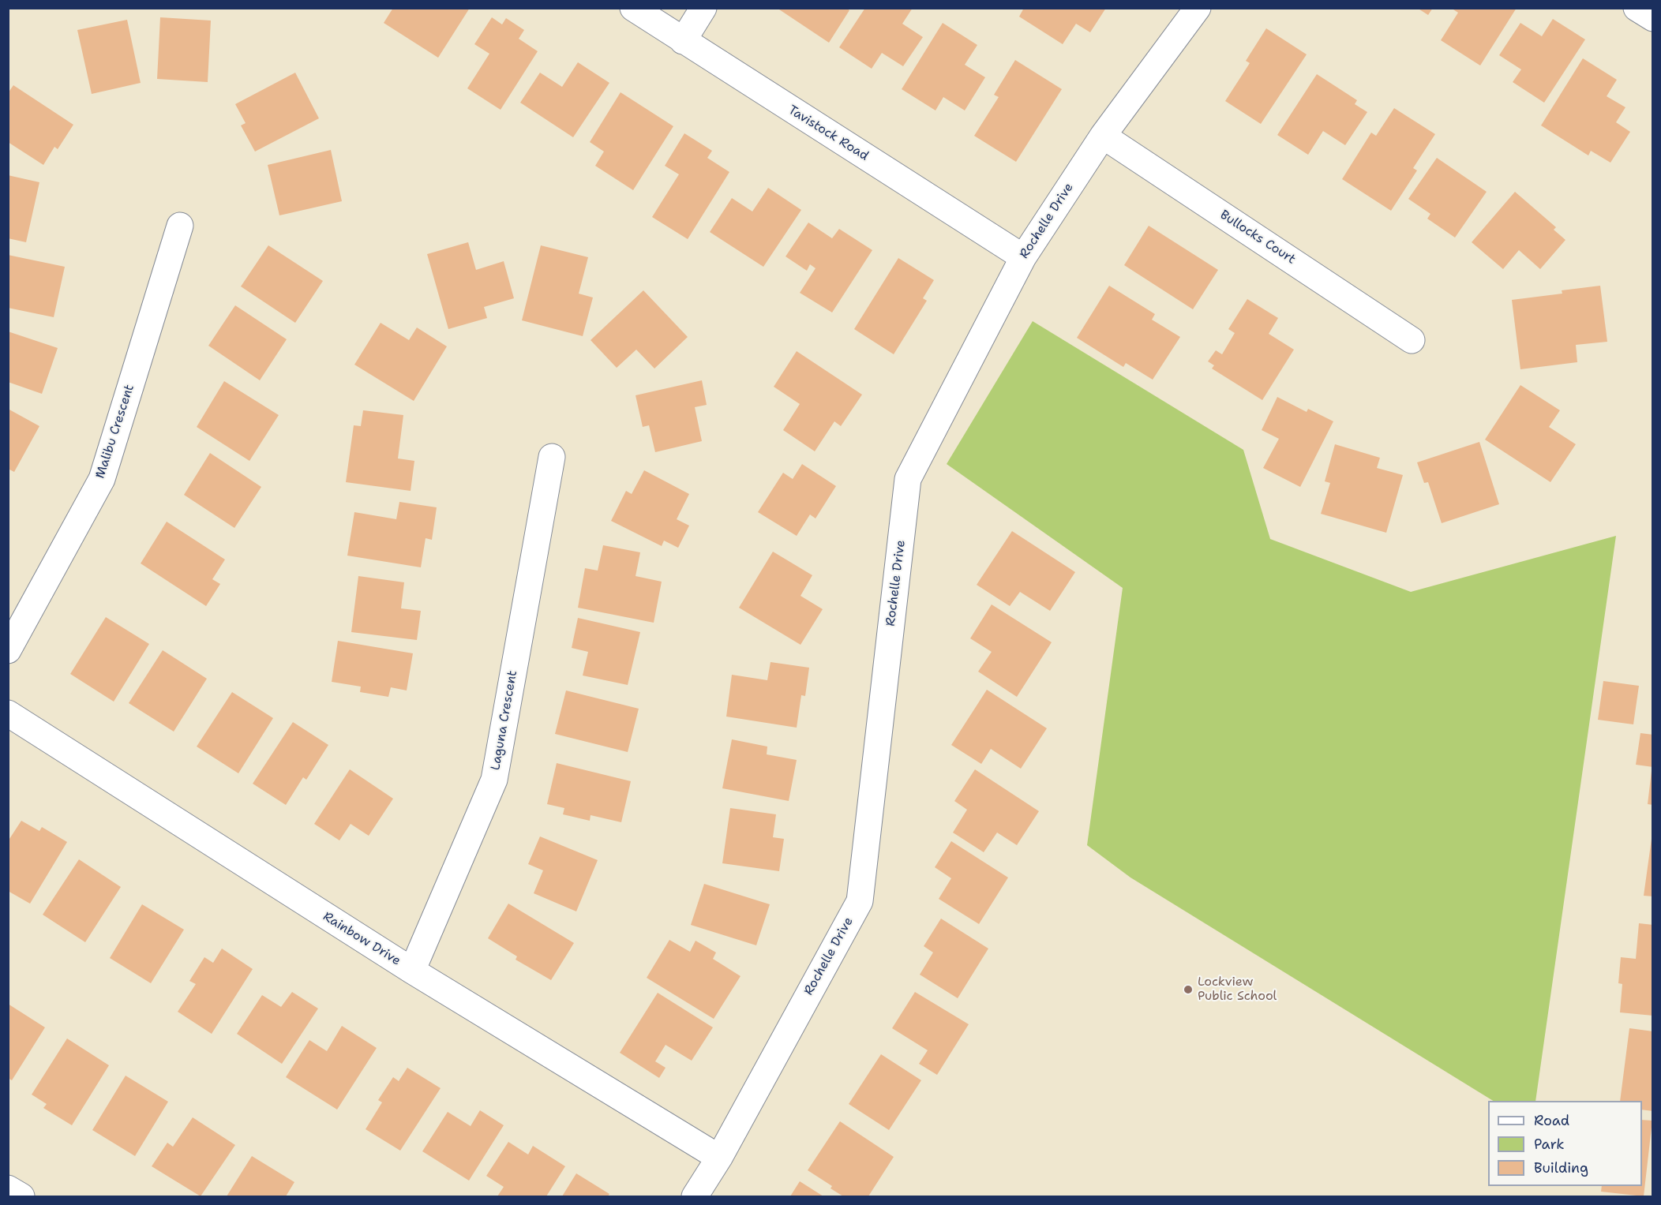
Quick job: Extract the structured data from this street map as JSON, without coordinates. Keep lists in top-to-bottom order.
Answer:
{
  "streets": {
    "street": [
      "Tavistock Road",
      "Rochelle Drive",
      "Bullocks Court",
      "Malibu Crescent",
      "Laguna Crescent",
      "Rainbow Drive"
    ]
  },
  "crossings": [
    ["Tavistock Road", "Rochelle Drive"],
    ["Rochelle Drive", "Bullocks Court"],
    ["Rochelle Drive", "Rainbow Drive"],
    ["Laguna Crescent", "Rainbow Drive"]
  ],
  "places": ["Lockview Public School"],
  "legend": ["Road", "Park", "Building"]
}
